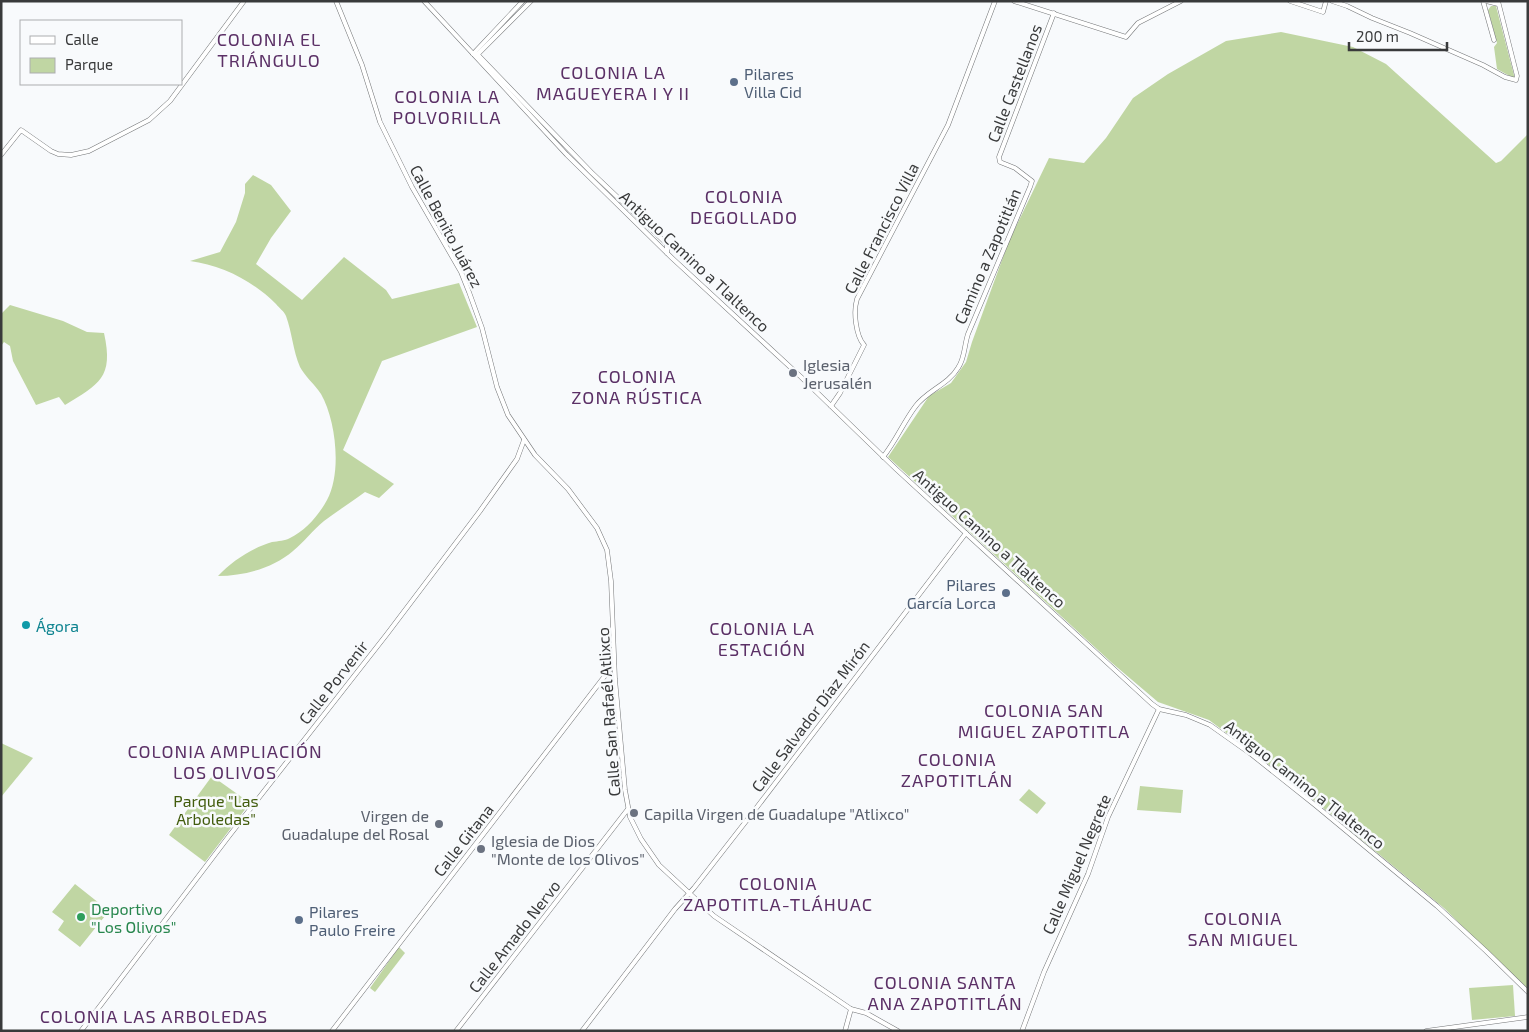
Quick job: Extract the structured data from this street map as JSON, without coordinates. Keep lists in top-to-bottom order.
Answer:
{
  "streets": {
    "street": [
      "Calle Castellanos",
      "Calle Benito Juárez",
      "Calle Francisco Villa",
      "Camino a Zapotitlán",
      "Antiguo Camino a Tlaltenco",
      "Calle Porvenir",
      "Calle San Rafaél Atlixco",
      "Calle Salvador Díaz Mirón",
      "Calle Gitana",
      "Calle Miguel Negrete",
      "Calle Amado Nervo"
    ]
  },
  "crossings": [
    ["Calle Castellanos", "Camino a Zapotitlán"],
    ["Calle Benito Juárez", "Calle Porvenir"],
    ["Calle Benito Juárez", "Calle San Rafaél Atlixco"],
    ["Calle Francisco Villa", "Antiguo Camino a Tlaltenco"],
    ["Camino a Zapotitlán", "Antiguo Camino a Tlaltenco"],
    ["Antiguo Camino a Tlaltenco", "Calle Salvador Díaz Mirón"],
    ["Antiguo Camino a Tlaltenco", "Calle Miguel Negrete"],
    ["Calle San Rafaél Atlixco", "Calle Salvador Díaz Mirón"],
    ["Calle San Rafaél Atlixco", "Calle Gitana"],
    ["Calle San Rafaél Atlixco", "Calle Amado Nervo"]
  ],
  "districts": [
    "COLONIA EL TRIÁNGULO",
    "COLONIA LA MAGUEYERA I Y II",
    "COLONIA LA POLVORILLA",
    "COLONIA DEGOLLADO",
    "COLONIA ZONA RÚSTICA",
    "COLONIA LA ESTACIÓN",
    "COLONIA SAN MIGUEL ZAPOTITLA",
    "COLONIA AMPLIACIÓN LOS OLIVOS",
    "COLONIA ZAPOTITLÁN",
    "COLONIA ZAPOTITLA-TLÁHUAC",
    "COLONIA SAN MIGUEL",
    "COLONIA SANTA ANA ZAPOTITLÁN",
    "COLONIA LAS ARBOLEDAS"
  ],
  "parks": ["Parque \"Las Arboledas\""],
  "places": [
    "Pilares Villa Cid",
    "Iglesia Jerusalén",
    "Pilares García Lorca",
    "Ágora",
    "Capilla Virgen de Guadalupe \"Atlixco\"",
    "Virgen de Guadalupe del Rosal",
    "Iglesia de Dios \"Monte de los Olivos\"",
    "Deportivo \"Los Olivos\"",
    "Pilares Paulo Freire"
  ],
  "legend": ["Calle", "Parque"],
  "scale_bar": "200 m"
}
